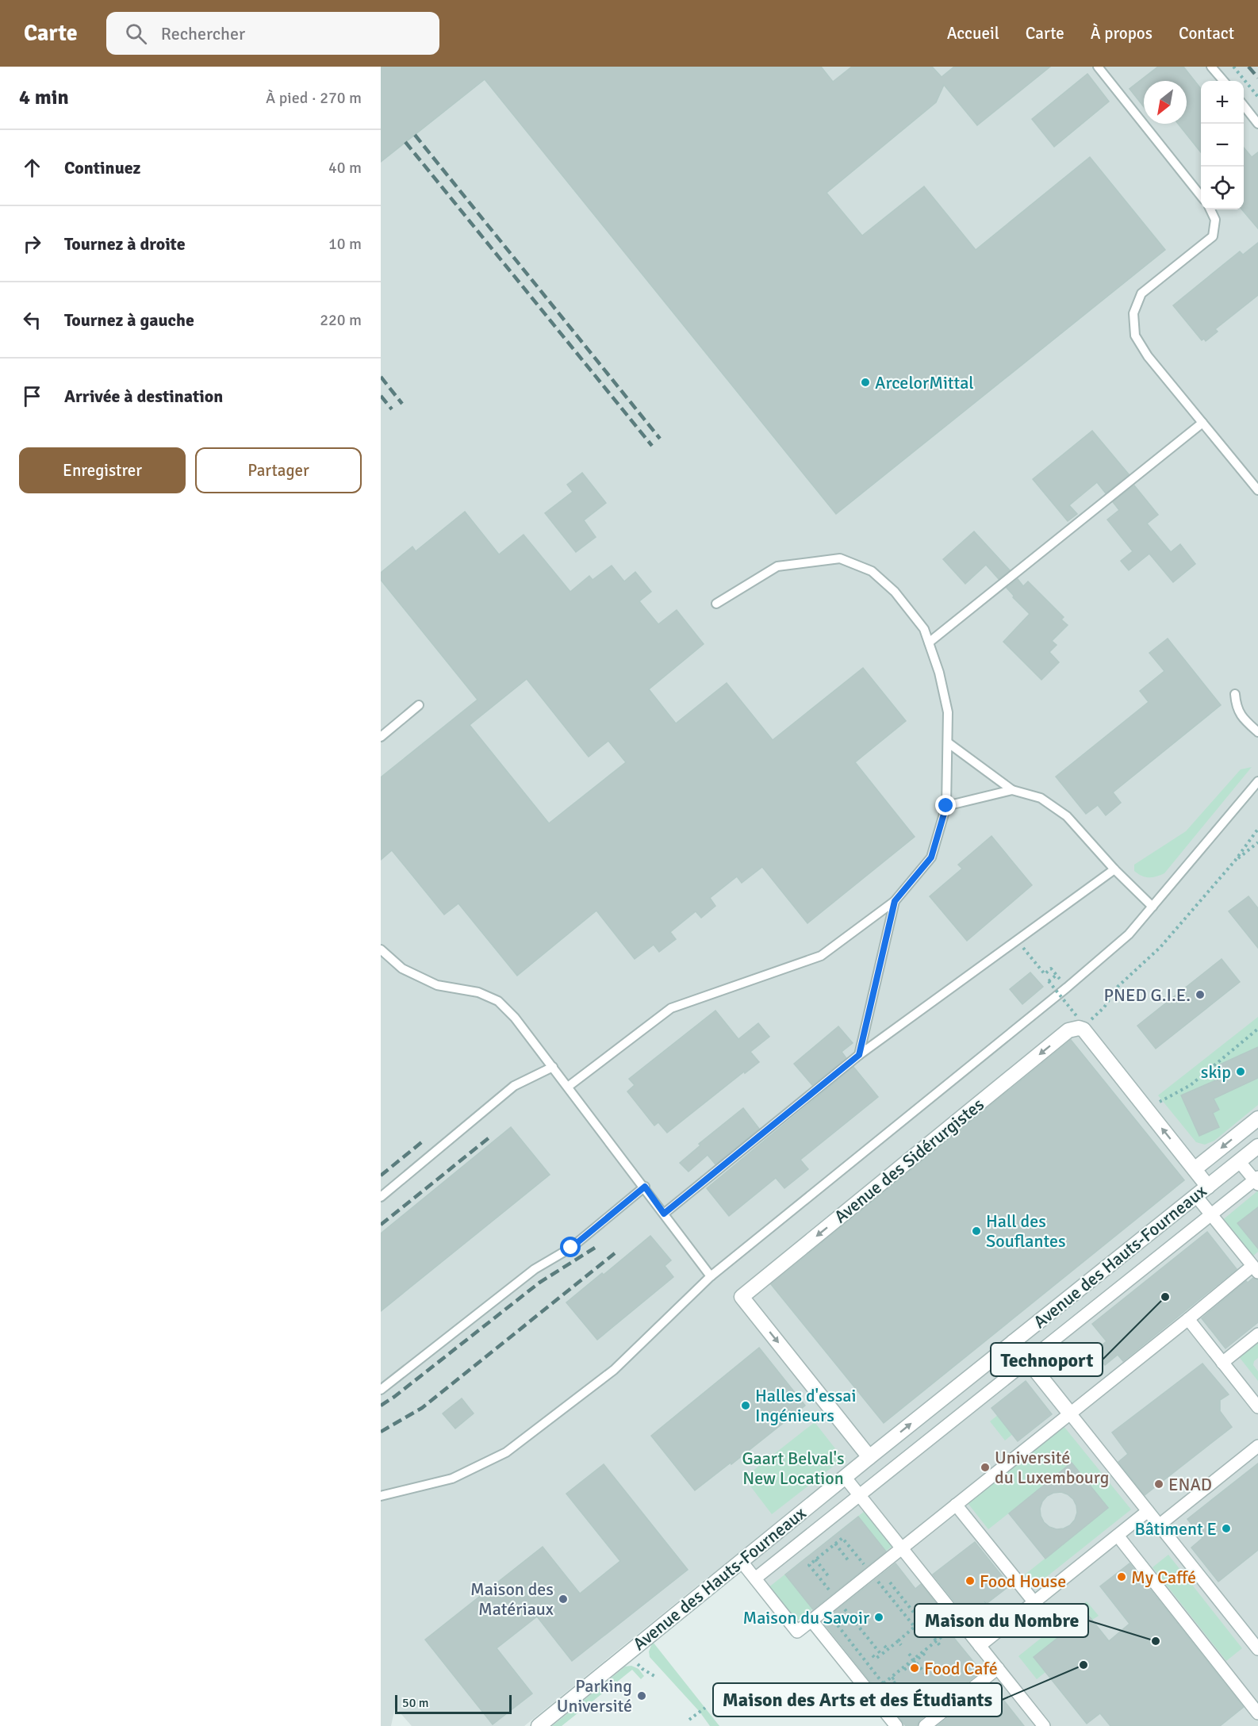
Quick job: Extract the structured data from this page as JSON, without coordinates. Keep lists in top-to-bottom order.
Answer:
{
  "streets": {
    "street": ["Avenue des Sidérurgistes", "Avenue des Hauts-Fourneaux"]
  },
  "crossings": [
    ["Avenue des Sidérurgistes", "Avenue des Hauts-Fourneaux"]
  ],
  "parks": ["Gaart Belval's New Location"],
  "places": [
    "ArcelorMittal",
    "PNED G.I.E.",
    "skip",
    "Hall des Souflantes",
    "Technoport",
    "Halles d'essai Ingénieurs",
    "Université du Luxembourg",
    "ENAD",
    "Bâtiment E",
    "My Caffé",
    "Food House",
    "Maison des Matériaux",
    "Maison du Savoir",
    "Maison du Nombre",
    "Maison des Arts et des Étudiants",
    "Food Café",
    "Parking Université"
  ],
  "scale_bar": "50 m",
  "north": "bottom left",
  "page": {
    "header": "Carte",
    "search": "Rechercher",
    "nav": [
      "Accueil",
      "Carte",
      "À propos",
      "Contact"
    ],
    "heading": ["4 min", "À pied · 270 m"],
    "map_buttons": ["+", "−"],
    "list": [
      ["Continuez", "40 m"],
      ["Tournez à droite", "10 m"],
      ["Tournez à gauche", "220 m"],
      "Arrivée à destination"
    ],
    "buttons": ["Enregistrer", "Partager"],
    "scale": "50 m"
  }
}
